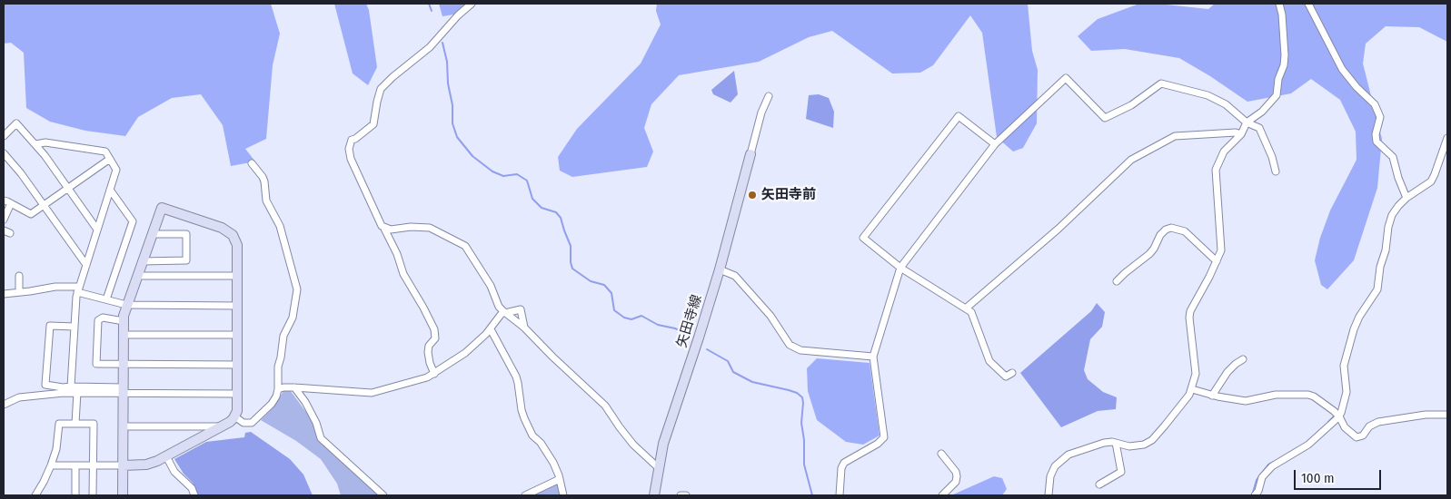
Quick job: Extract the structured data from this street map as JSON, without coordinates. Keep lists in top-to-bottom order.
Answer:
{
  "streets": {
    "street": ["矢田寺線"]
  },
  "places": ["矢田寺前"],
  "scale_bar": "100 m"
}
